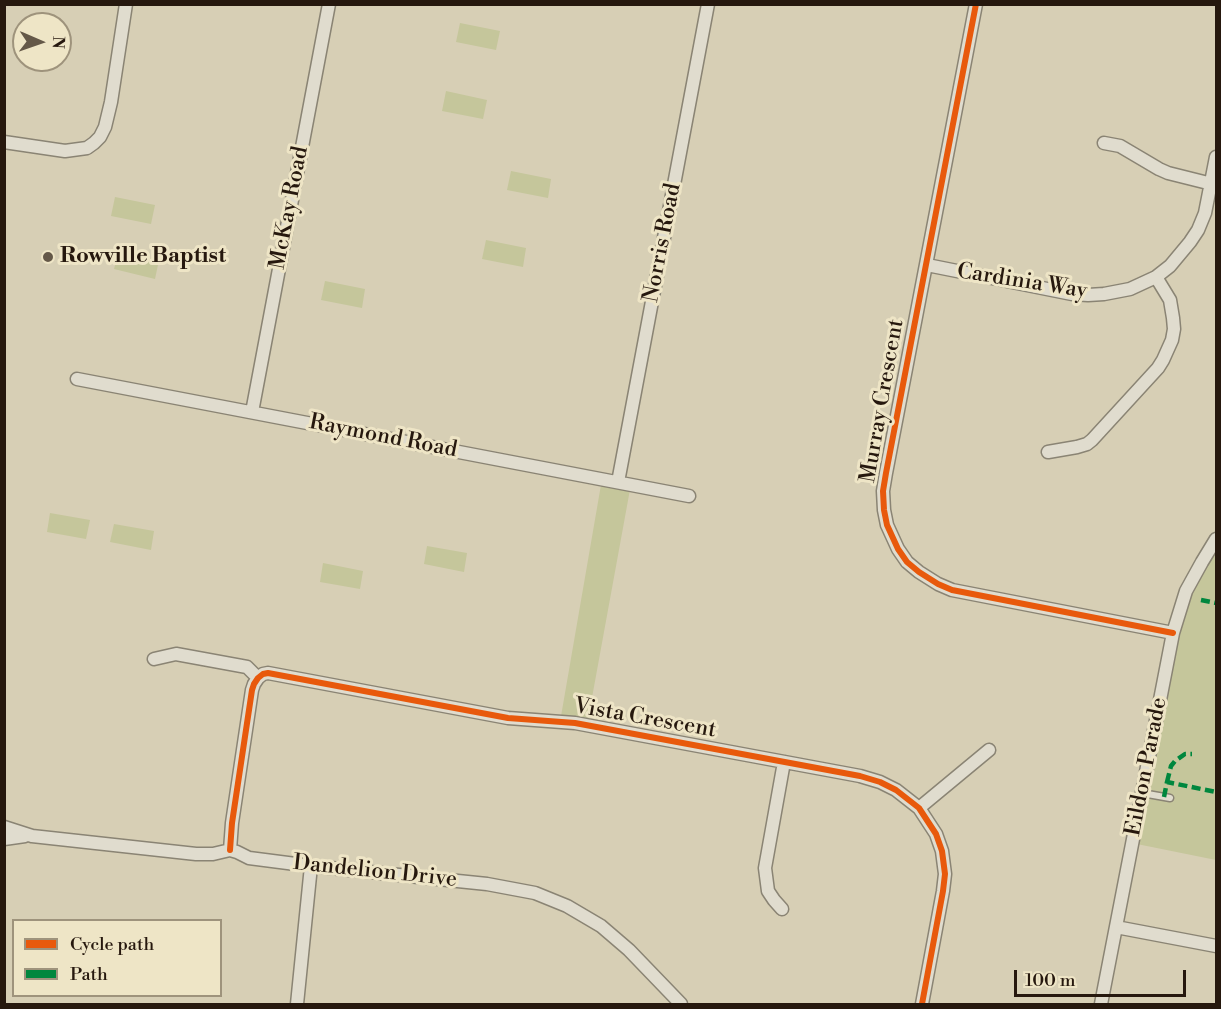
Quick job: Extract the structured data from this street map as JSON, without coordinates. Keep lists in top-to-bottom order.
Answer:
{
  "streets": {
    "street": [
      "McKay Road",
      "Norris Road",
      "Cardinia Way",
      "Murray Crescent",
      "Raymond Road",
      "Vista Crescent",
      "Eildon Parade",
      "Dandelion Drive"
    ]
  },
  "crossings": [
    ["McKay Road", "Raymond Road"],
    ["Norris Road", "Raymond Road"],
    ["Cardinia Way", "Murray Crescent"],
    ["Murray Crescent", "Eildon Parade"]
  ],
  "places": ["Rowville Baptist"],
  "legend": ["Cycle path", "Path"],
  "scale_bar": "100 m",
  "north": "right"
}
